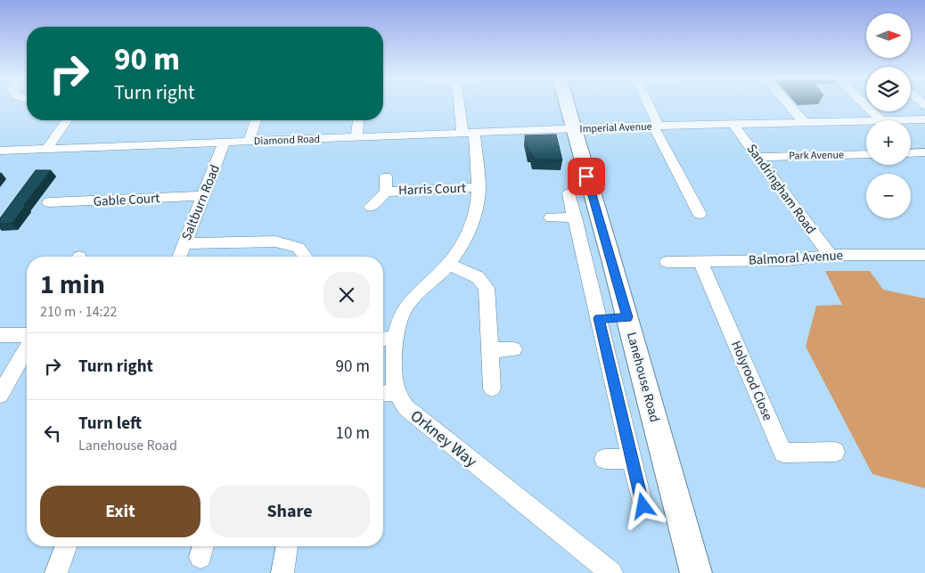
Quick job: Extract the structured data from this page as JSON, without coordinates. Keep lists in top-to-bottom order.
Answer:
{
  "streets": {
    "street": [
      "Imperial Avenue",
      "Diamond Road",
      "Park Avenue",
      "Harris Court",
      "Sandringham Road",
      "Gable Court",
      "Saltburn Road",
      "Balmoral Avenue",
      "Lanehouse Road",
      "Holyrood Close",
      "Orkney Way"
    ]
  },
  "crossings": [
    ["Imperial Avenue", "Diamond Road"],
    ["Imperial Avenue", "Sandringham Road"],
    ["Imperial Avenue", "Lanehouse Road"],
    ["Diamond Road", "Saltburn Road"],
    ["Diamond Road", "Lanehouse Road"],
    ["Diamond Road", "Orkney Way"],
    ["Park Avenue", "Sandringham Road"],
    ["Harris Court", "Orkney Way"],
    ["Sandringham Road", "Balmoral Avenue"],
    ["Gable Court", "Saltburn Road"],
    ["Balmoral Avenue", "Holyrood Close"]
  ],
  "north": "right",
  "page": {
    "map_buttons": ["+", "−"],
    "turn": ["90 m", "Turn right"],
    "heading": ["1 min", "210 m · 14:22"],
    "list": [
      {
        "name": "Turn right",
        "value": "90 m"
      },
      {
        "name": "Turn left",
        "note": "Lanehouse Road",
        "value": "10 m"
      }
    ],
    "buttons": ["Exit", "Share"]
  }
}
